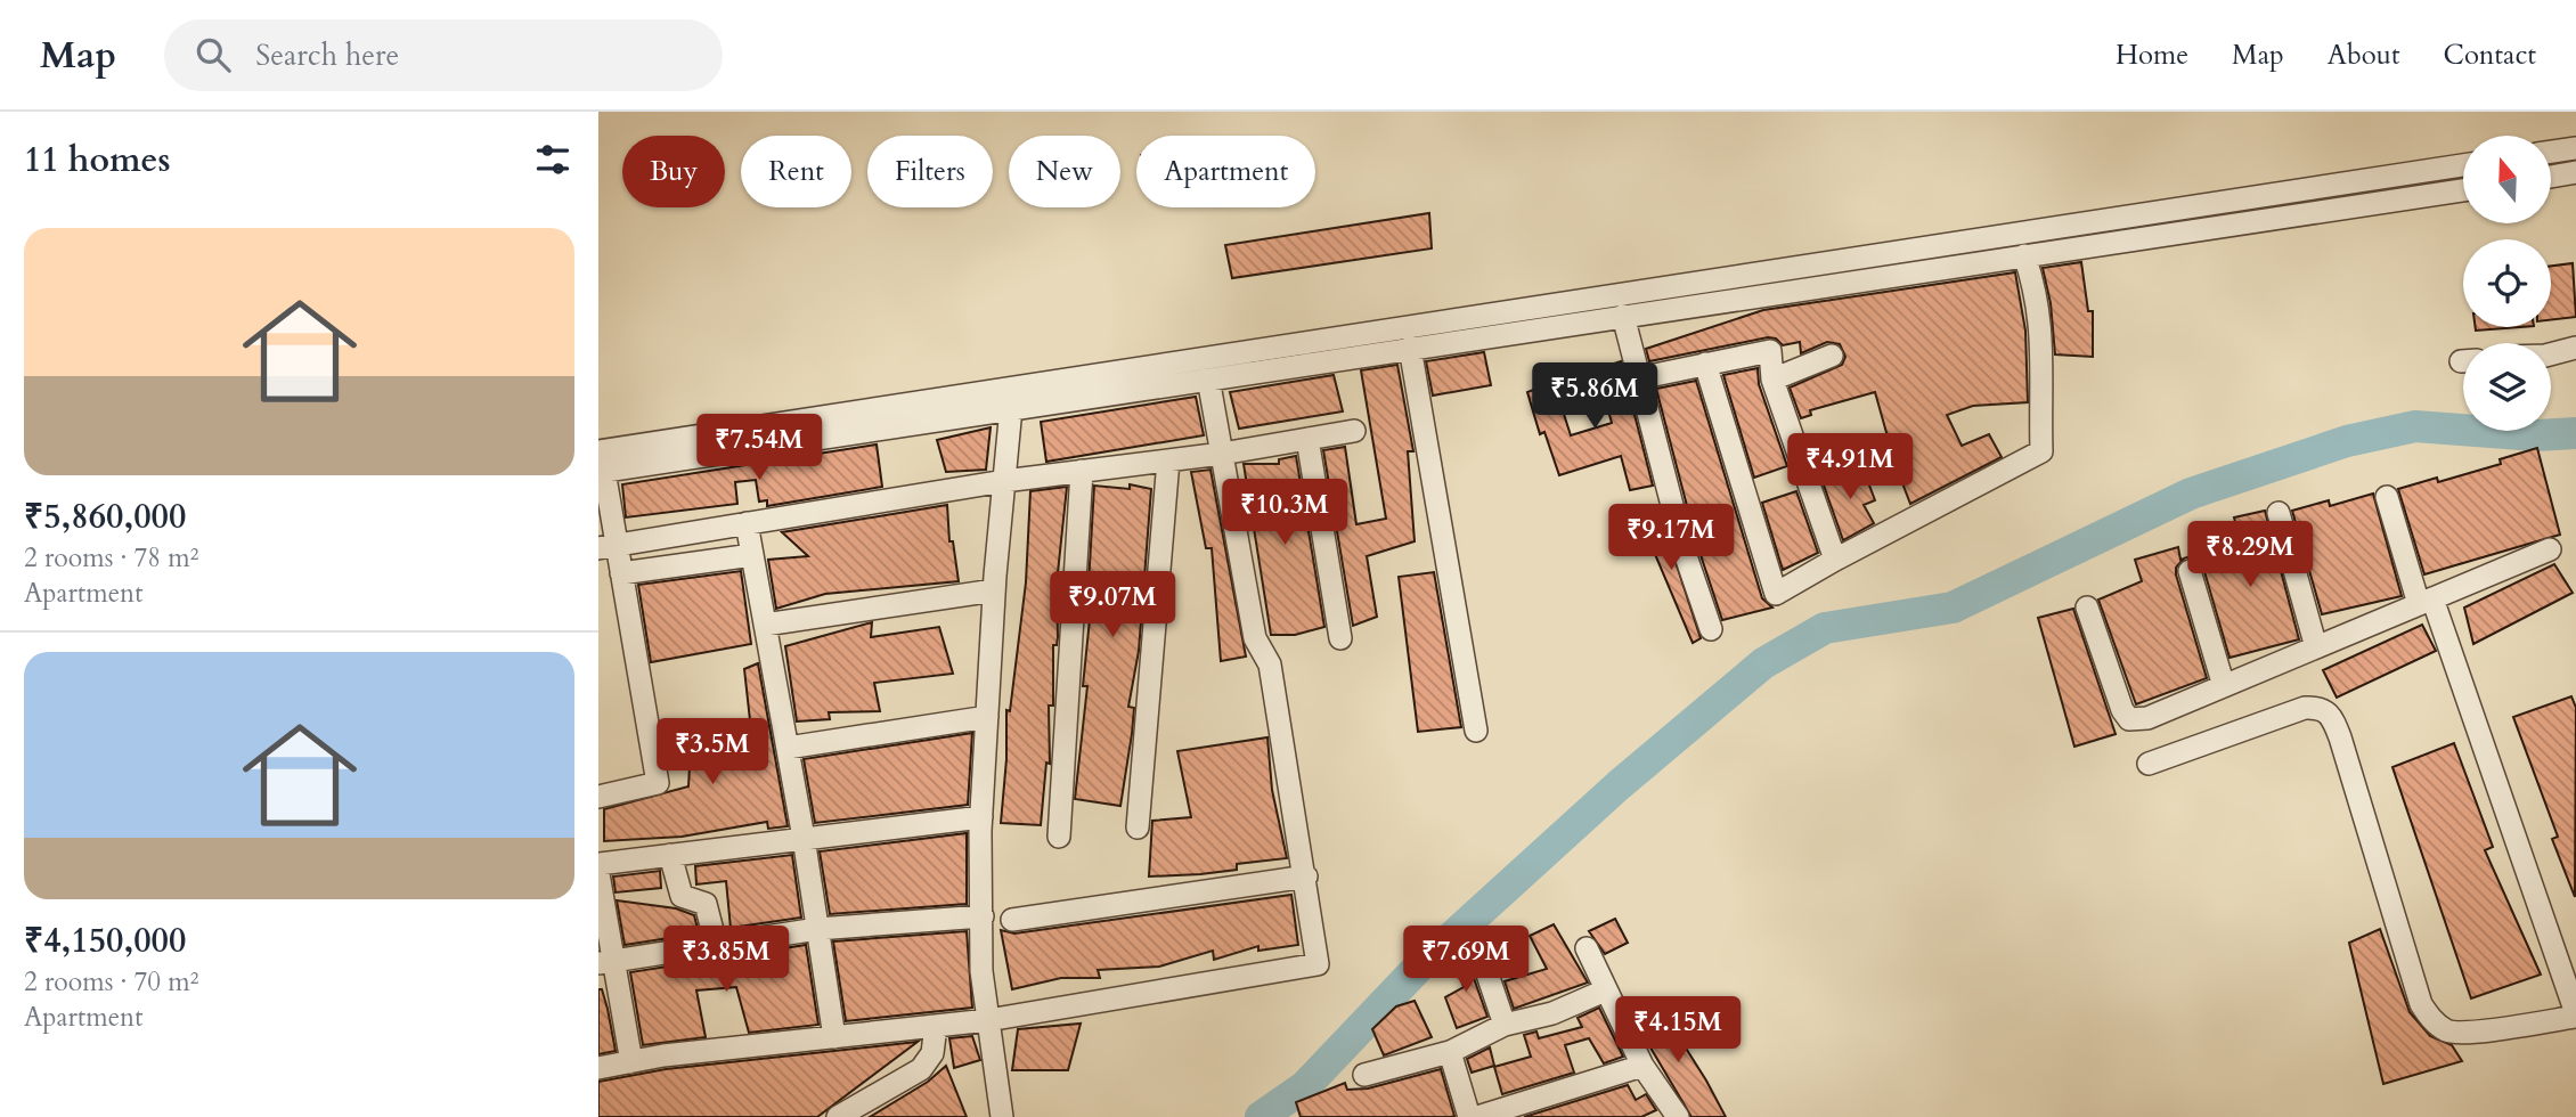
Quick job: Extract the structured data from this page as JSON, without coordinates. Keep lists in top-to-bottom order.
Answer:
{
  "north": "top",
  "page": {
    "header": "Map",
    "search": "Search here",
    "nav": [
      "Home",
      "Map",
      "About",
      "Contact"
    ],
    "heading": "11 homes",
    "chip": [
      "Buy",
      "Rent",
      "Filters",
      "New",
      "Apartment"
    ],
    "list": [
      {
        "name": "₹5,860,000",
        "note": "2 rooms · 78 m² · Apartment"
      },
      {
        "name": "₹4,150,000",
        "note": "2 rooms · 70 m² · Apartment"
      }
    ],
    "price": [
      "₹5.86M",
      "₹7.54M",
      "₹4.91M",
      "₹10.3M",
      "₹9.17M",
      "₹8.29M",
      "₹9.07M",
      "₹3.5M",
      "₹3.85M",
      "₹7.69M",
      "₹4.15M"
    ]
  }
}
